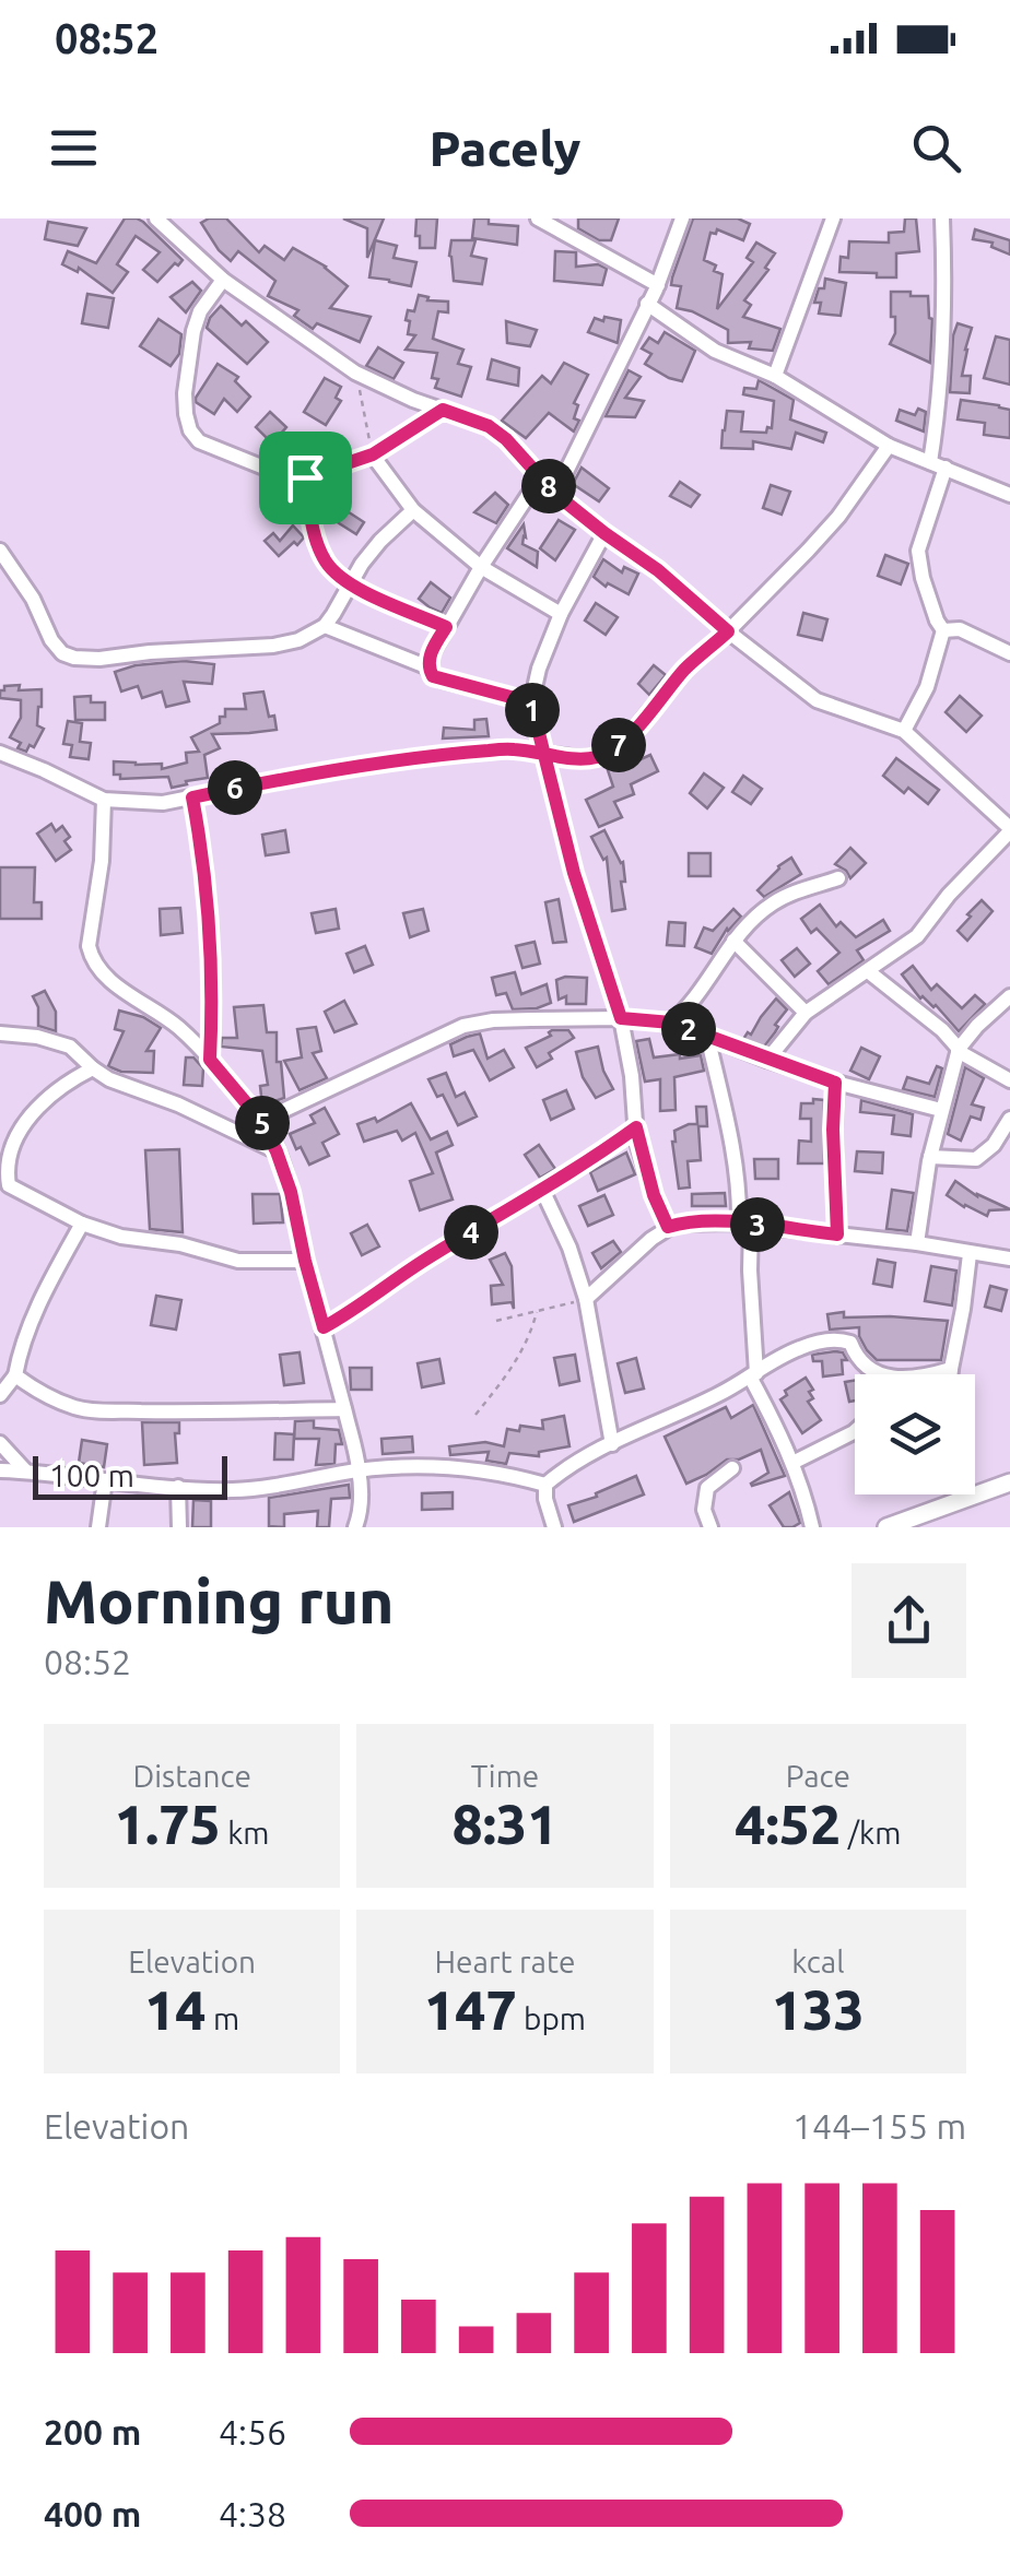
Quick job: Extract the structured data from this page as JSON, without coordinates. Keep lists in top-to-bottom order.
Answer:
{
  "scale_bar": "100 m",
  "page": {
    "status": "08:52",
    "header": "Pacely",
    "pins": [
      "8",
      "1",
      "7",
      "6",
      "2",
      "5",
      "3",
      "4"
    ],
    "scale": "100 m",
    "heading": ["Morning run", "08:52"],
    "stats": [
      ["Distance", "1.75 km"],
      ["Time", "8:31"],
      ["Pace", "4:52 /km"],
      ["Elevation", "14 m"],
      ["Heart rate", "147 bpm"],
      ["kcal", "133"]
    ],
    "chart": ["Elevation", "144–155 m"],
    "list": [
      {
        "name": "200 m",
        "note": "4:56"
      },
      {
        "name": "400 m",
        "note": "4:38"
      }
    ]
  }
}
